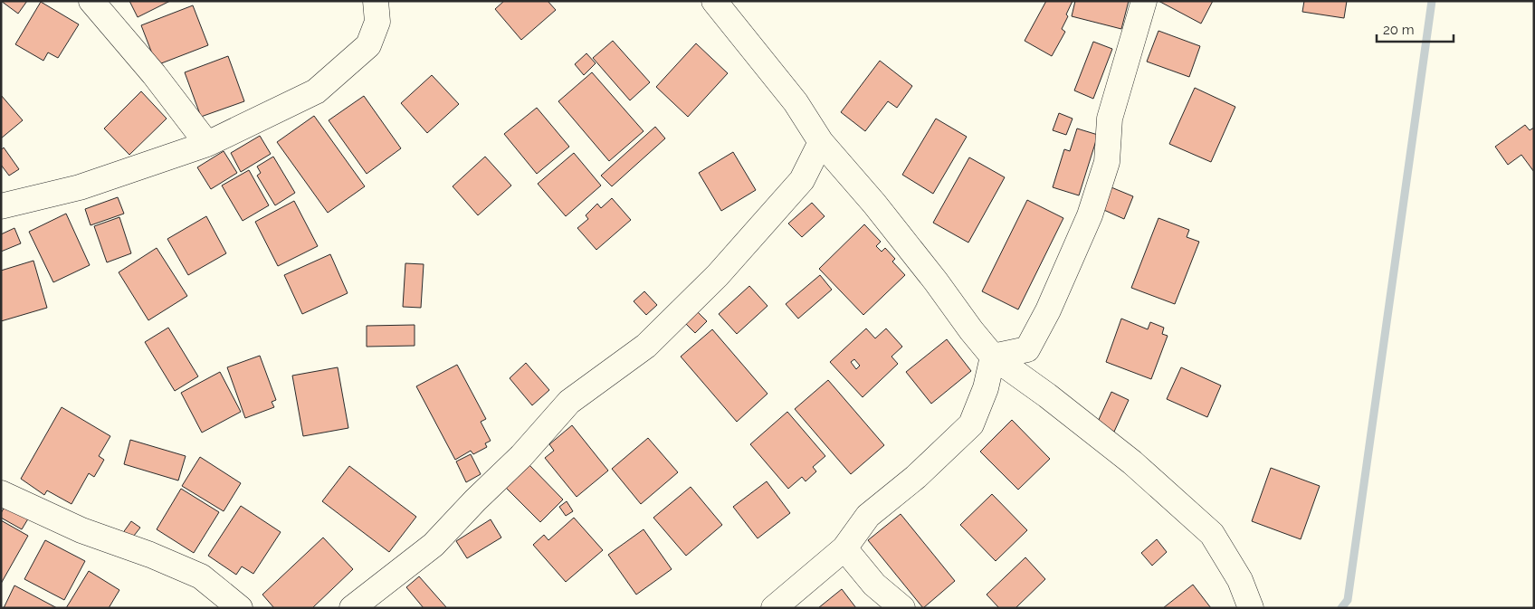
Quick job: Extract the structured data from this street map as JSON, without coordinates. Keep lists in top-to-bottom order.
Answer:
{
  "scale_bar": "20 m"
}
